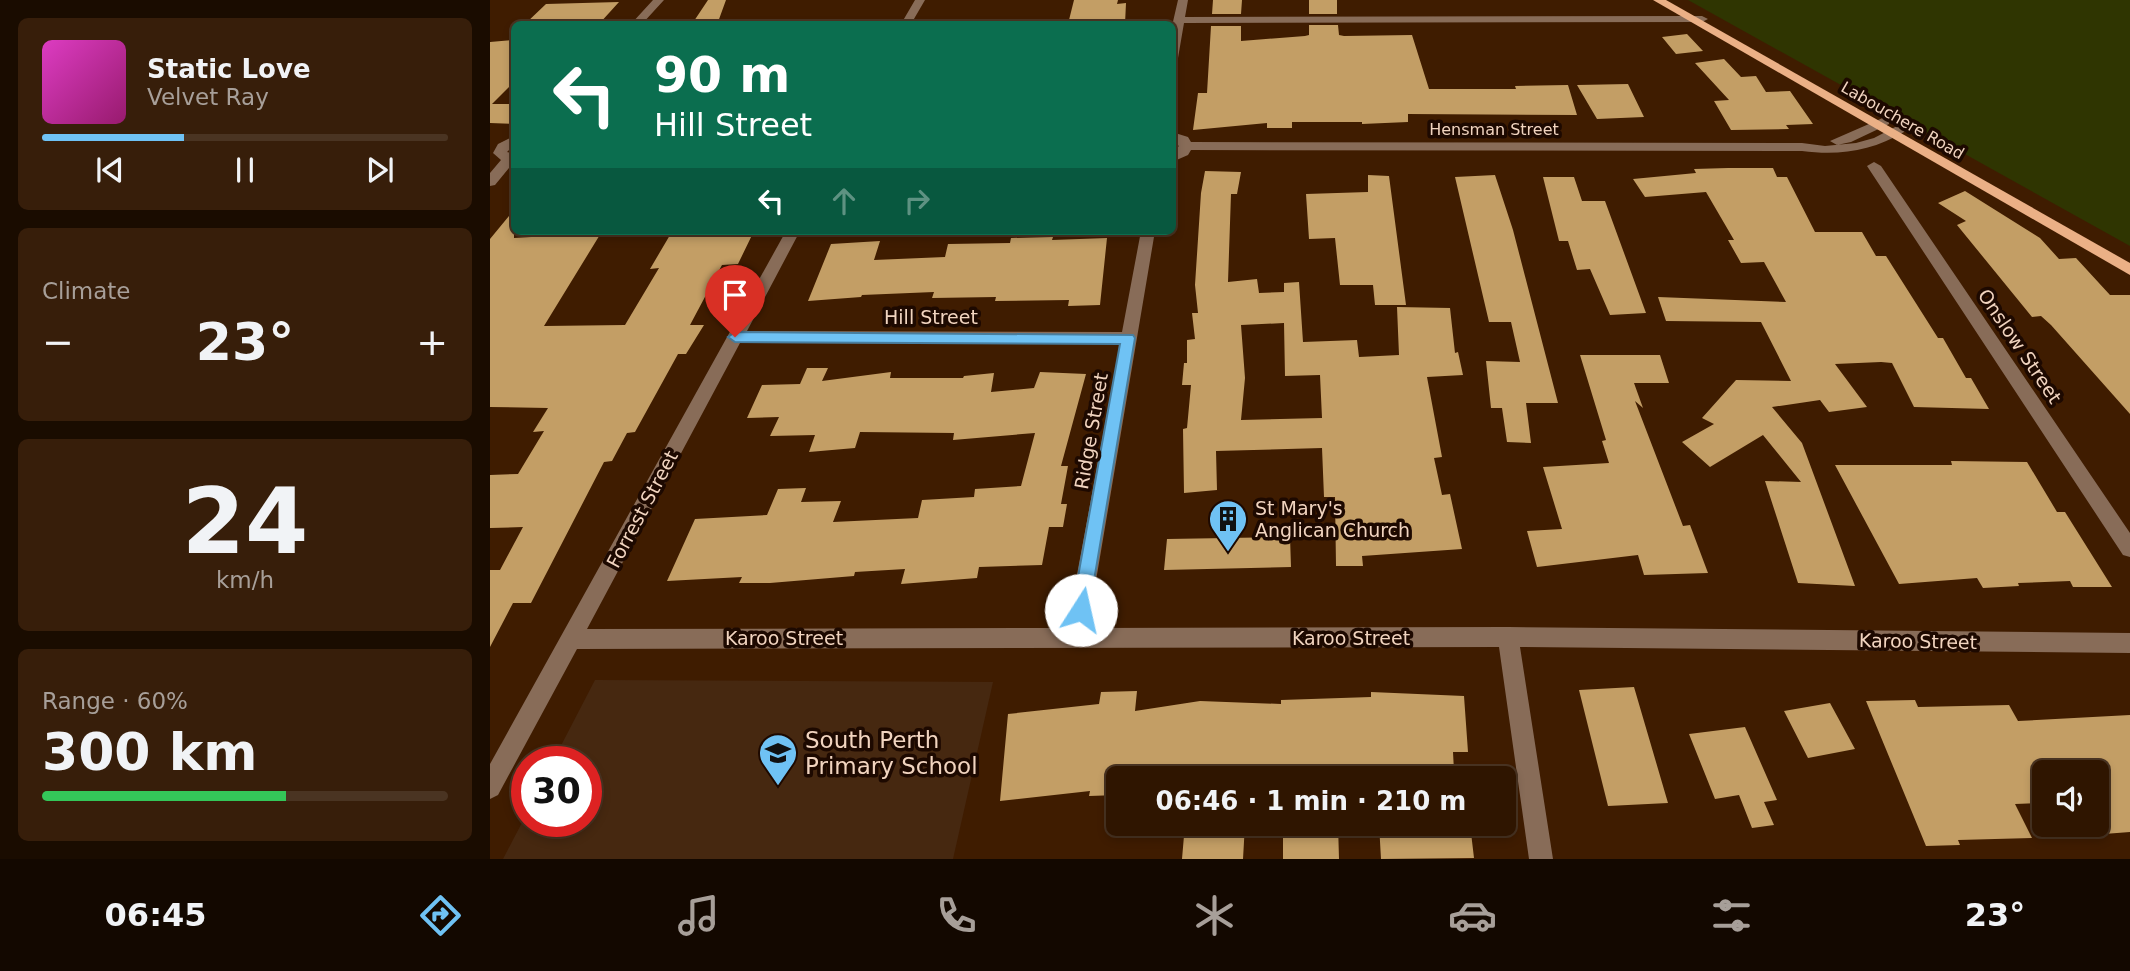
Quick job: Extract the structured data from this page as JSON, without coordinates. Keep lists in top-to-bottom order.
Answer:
{
  "streets": {
    "main road": ["Labouchere Road"],
    "street": [
      "Hensman Street",
      "Hill Street",
      "Onslow Street",
      "Ridge Street",
      "Forrest Street",
      "Karoo Street"
    ]
  },
  "crossings": [
    ["Labouchere Road", "Hensman Street"],
    ["Hill Street", "Ridge Street"],
    ["Hill Street", "Forrest Street"],
    ["Ridge Street", "Karoo Street"],
    ["Forrest Street", "Karoo Street"]
  ],
  "places": {
    "building": ["St Mary's Anglican Church"],
    "school or university": ["South Perth Primary School"]
  },
  "page": {
    "turn": ["90 m", "Hill Street"],
    "song": ["Static Love", "Velvet Ray"],
    "tile": [
      "Climate",
      ["24", "km/h"],
      ["Range · 60%", "300 km"]
    ],
    "heat": ["−", "23°", "+"],
    "limit": "30",
    "trip": "06:46 · 1 min · 210 m",
    "tabs": ["06:45", "23°"]
  }
}
